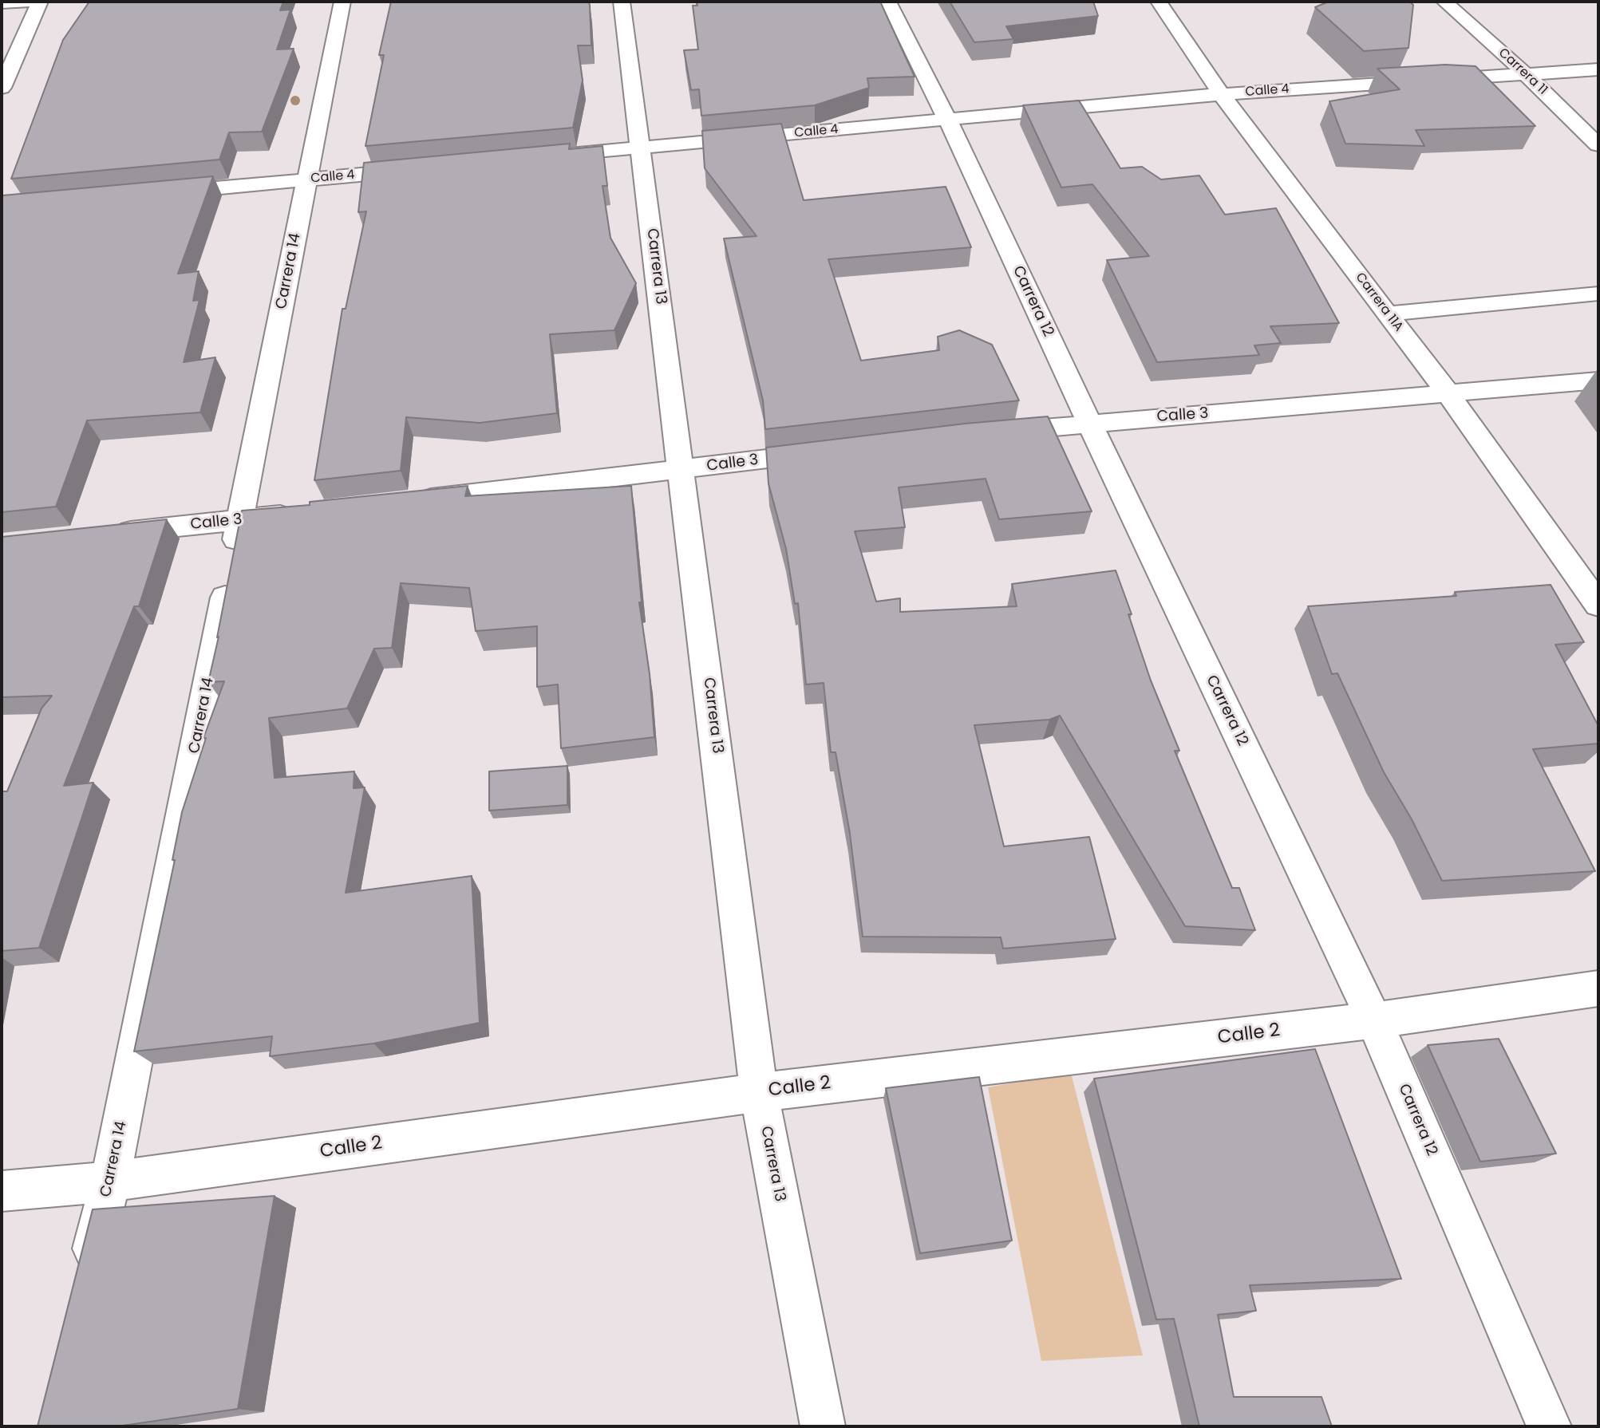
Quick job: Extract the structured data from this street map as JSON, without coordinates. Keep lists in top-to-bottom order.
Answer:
{
  "streets": {
    "street": [
      "Carrera 11",
      "Calle 4",
      "Carrera 13",
      "Carrera 14",
      "Carrera 12",
      "Carrera 11A",
      "Calle 3",
      "Calle 2"
    ]
  },
  "crossings": [
    ["Carrera 11", "Calle 4"],
    ["Calle 4", "Carrera 13"],
    ["Calle 4", "Carrera 14"],
    ["Calle 4", "Carrera 12"],
    ["Calle 4", "Carrera 11A"],
    ["Carrera 13", "Calle 3"],
    ["Carrera 13", "Calle 2"],
    ["Carrera 14", "Calle 3"],
    ["Carrera 14", "Calle 2"],
    ["Carrera 12", "Calle 3"],
    ["Carrera 12", "Calle 2"],
    ["Carrera 11A", "Calle 3"]
  ]
}
